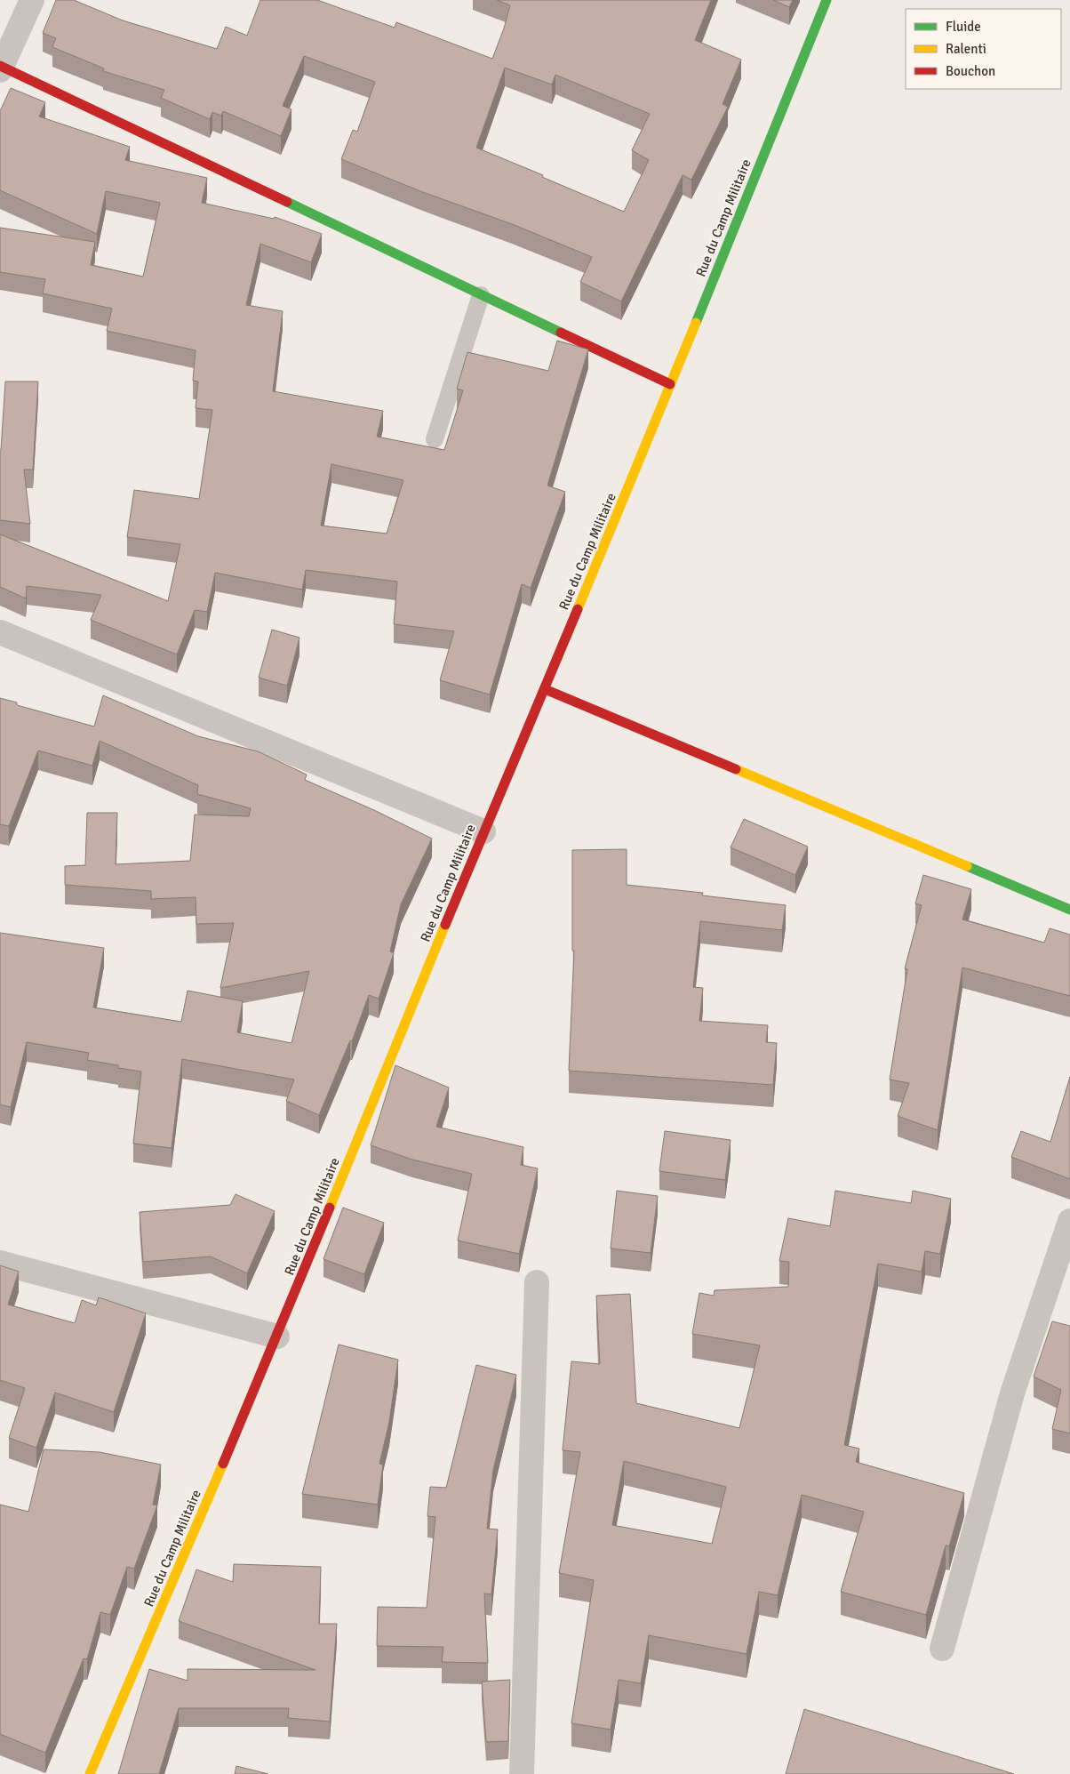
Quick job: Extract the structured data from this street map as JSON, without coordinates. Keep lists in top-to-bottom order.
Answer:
{
  "streets": {
    "street": ["Rue du Camp Militaire"]
  },
  "legend": ["Fluide", "Ralenti", "Bouchon"]
}
